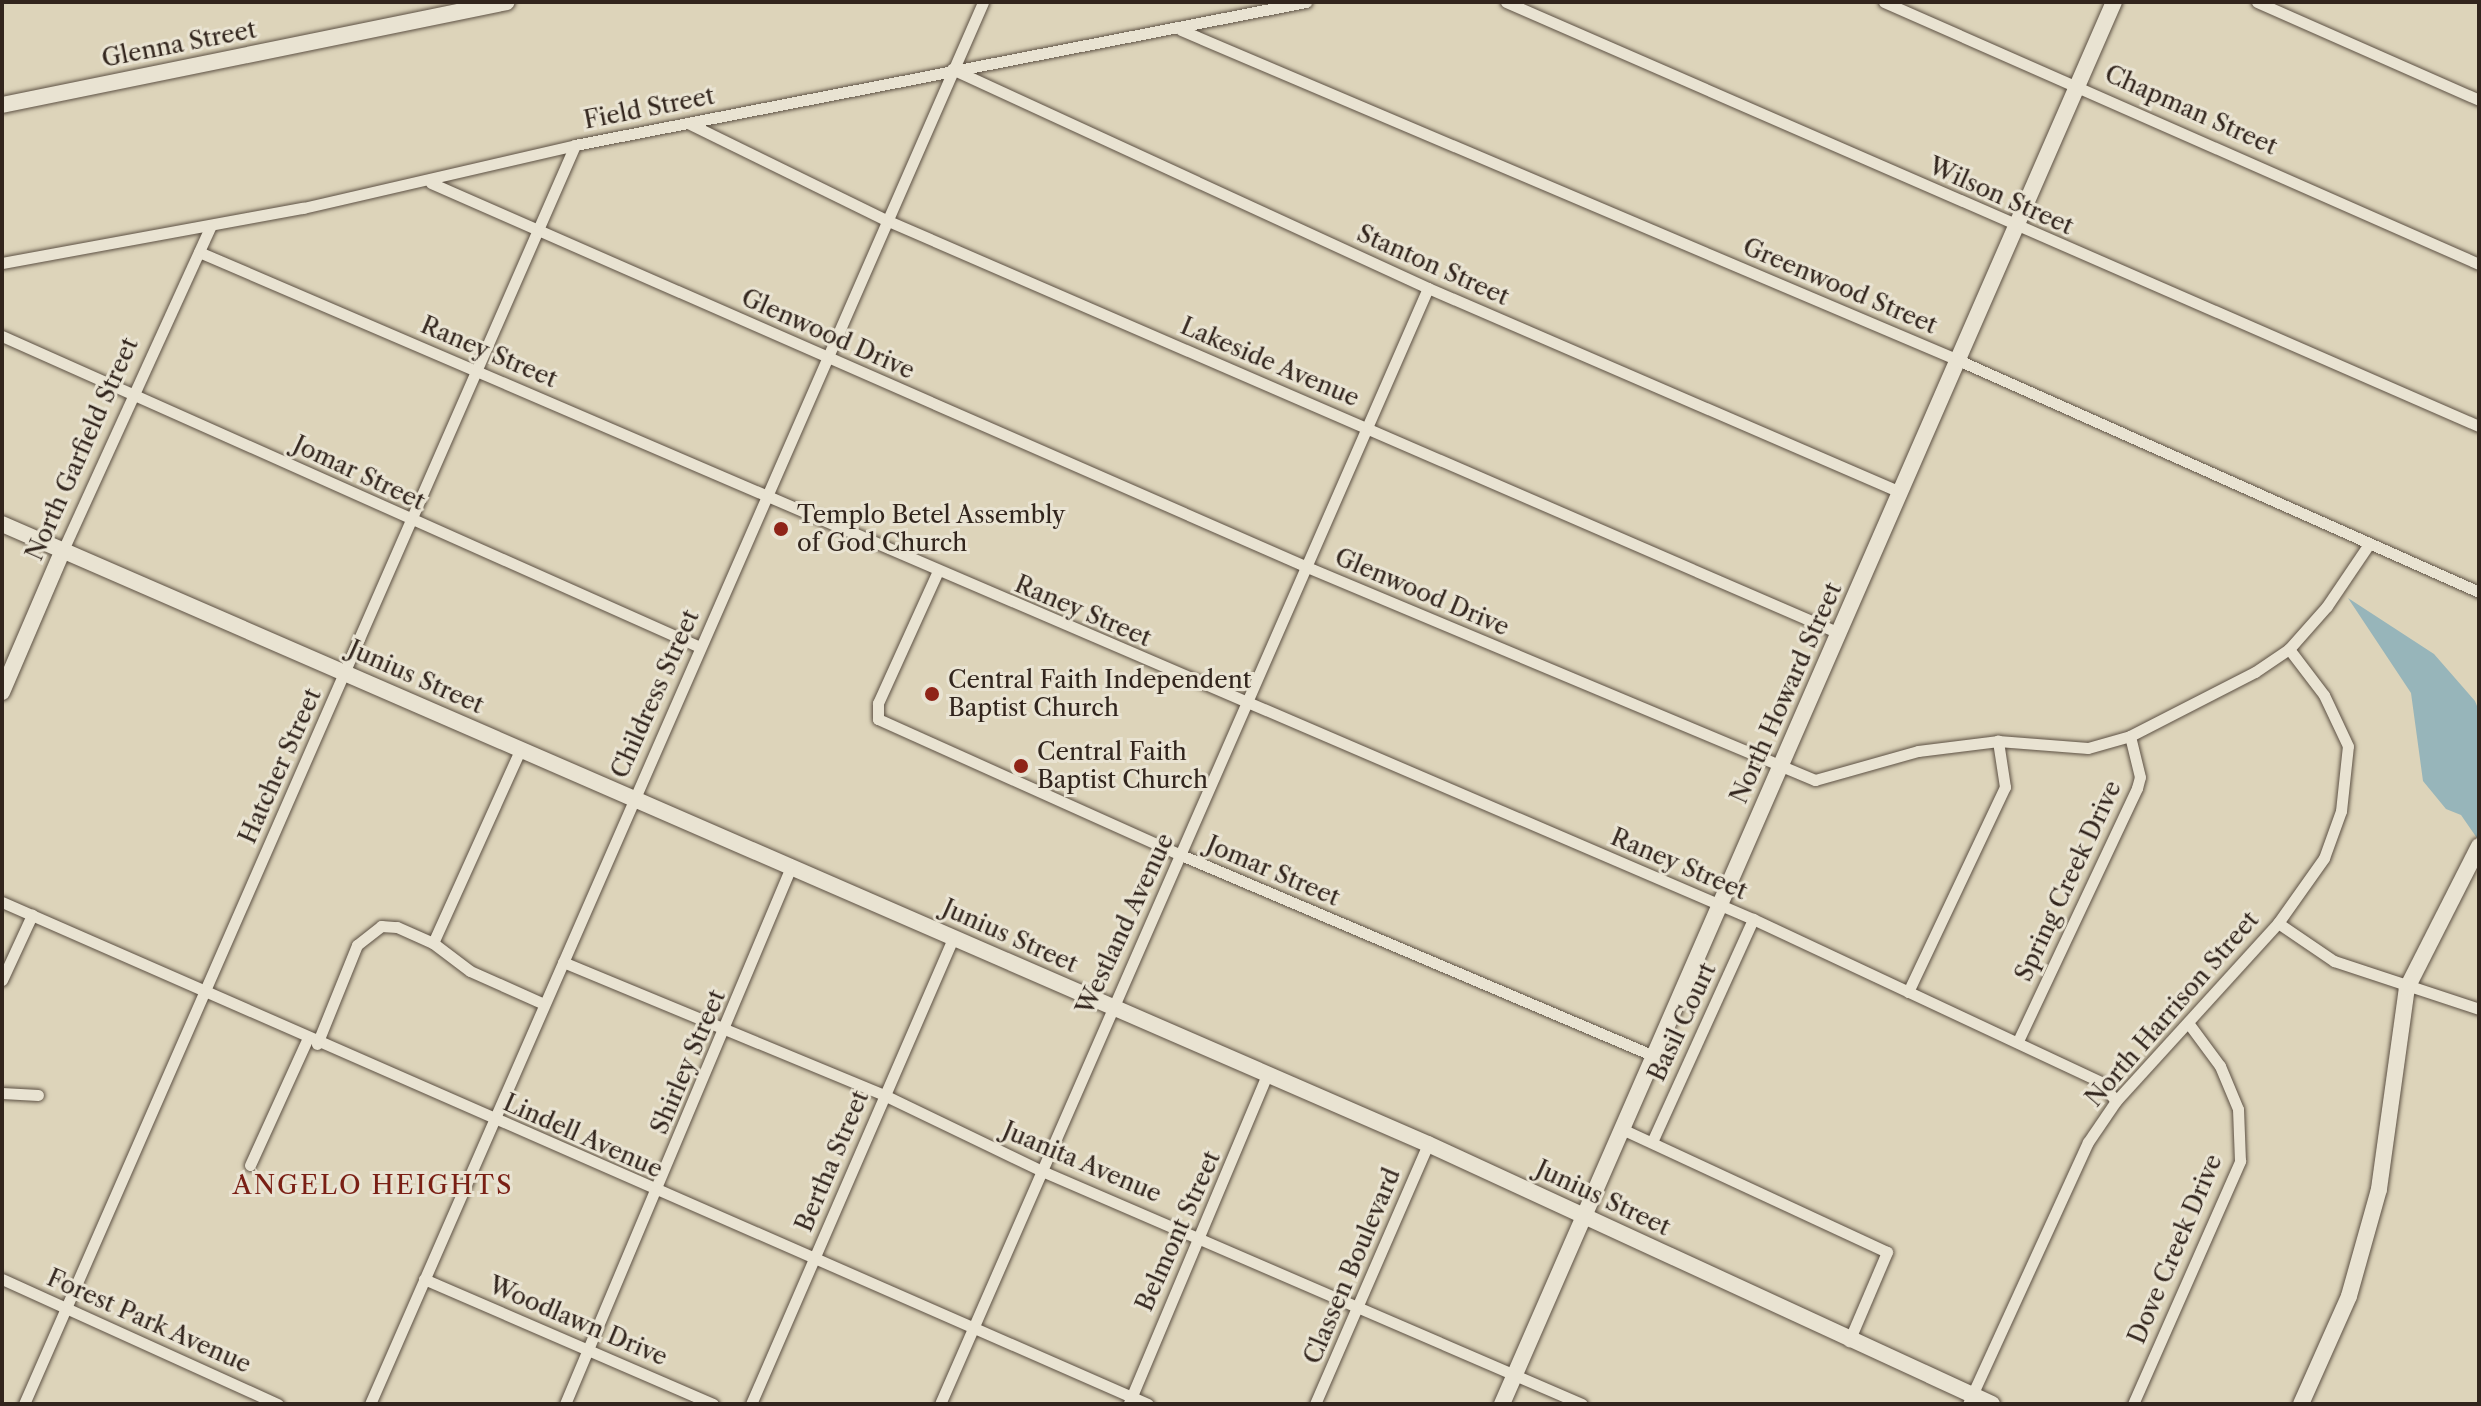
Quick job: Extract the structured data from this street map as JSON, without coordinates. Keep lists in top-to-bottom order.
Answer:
{
  "streets": {
    "street": [
      "Glenna Street",
      "Field Street",
      "Chapman Street",
      "Wilson Street",
      "Stanton Street",
      "Greenwood Street",
      "Glenwood Drive",
      "Raney Street",
      "Lakeside Avenue",
      "North Garfield Street",
      "Jomar Street",
      "Junius Street",
      "North Howard Street",
      "Childress Street",
      "Hatcher Street",
      "Spring Creek Drive",
      "Westland Avenue",
      "North Harrison Street",
      "Basil Court",
      "Shirley Street",
      "Lindell Avenue",
      "Bertha Street",
      "Juanita Avenue",
      "Belmont Street",
      "Dove Creek Drive",
      "Classen Boulevard",
      "Forest Park Avenue",
      "Woodlawn Drive"
    ]
  },
  "crossings": [
    ["Field Street", "Stanton Street"],
    ["Field Street", "Greenwood Street"],
    ["Field Street", "Glenwood Drive"],
    ["Field Street", "Lakeside Avenue"],
    ["Field Street", "North Garfield Street"],
    ["Field Street", "Childress Street"],
    ["Field Street", "Hatcher Street"],
    ["Chapman Street", "North Howard Street"],
    ["Wilson Street", "North Howard Street"],
    ["Stanton Street", "North Howard Street"],
    ["Stanton Street", "Childress Street"],
    ["Stanton Street", "Westland Avenue"],
    ["Greenwood Street", "Glenwood Drive"],
    ["Greenwood Street", "North Howard Street"],
    ["Glenwood Drive", "North Howard Street"],
    ["Glenwood Drive", "Childress Street"],
    ["Glenwood Drive", "Hatcher Street"],
    ["Glenwood Drive", "Spring Creek Drive"],
    ["Glenwood Drive", "Westland Avenue"],
    ["Glenwood Drive", "North Harrison Street"],
    ["Raney Street", "North Garfield Street"],
    ["Raney Street", "Jomar Street"],
    ["Raney Street", "North Howard Street"],
    ["Raney Street", "Childress Street"],
    ["Raney Street", "Hatcher Street"],
    ["Raney Street", "Spring Creek Drive"],
    ["Raney Street", "Westland Avenue"],
    ["Raney Street", "North Harrison Street"],
    ["Raney Street", "Basil Court"],
    ["Lakeside Avenue", "North Howard Street"],
    ["Lakeside Avenue", "Childress Street"],
    ["Lakeside Avenue", "Westland Avenue"],
    ["North Garfield Street", "Jomar Street"],
    ["North Garfield Street", "Junius Street"],
    ["Jomar Street", "North Howard Street"],
    ["Jomar Street", "Childress Street"],
    ["Jomar Street", "Hatcher Street"],
    ["Jomar Street", "Westland Avenue"],
    ["Junius Street", "North Howard Street"],
    ["Junius Street", "Childress Street"],
    ["Junius Street", "Hatcher Street"],
    ["Junius Street", "Westland Avenue"],
    ["Junius Street", "North Harrison Street"],
    ["Junius Street", "Shirley Street"],
    ["Junius Street", "Bertha Street"],
    ["Junius Street", "Belmont Street"],
    ["Junius Street", "Classen Boulevard"],
    ["North Howard Street", "Juanita Avenue"],
    ["Childress Street", "Lindell Avenue"],
    ["Childress Street", "Juanita Avenue"],
    ["Childress Street", "Woodlawn Drive"],
    ["Hatcher Street", "Lindell Avenue"],
    ["Hatcher Street", "Forest Park Avenue"],
    ["Westland Avenue", "Lindell Avenue"],
    ["Westland Avenue", "Juanita Avenue"],
    ["North Harrison Street", "Dove Creek Drive"],
    ["Shirley Street", "Lindell Avenue"],
    ["Shirley Street", "Juanita Avenue"],
    ["Shirley Street", "Woodlawn Drive"],
    ["Lindell Avenue", "Bertha Street"],
    ["Lindell Avenue", "Belmont Street"],
    ["Bertha Street", "Juanita Avenue"],
    ["Juanita Avenue", "Belmont Street"],
    ["Juanita Avenue", "Classen Boulevard"]
  ],
  "districts": ["ANGELO HEIGHTS"],
  "places": ["Templo Betel Assembly of God Church", "Central Faith Independent Baptist Church", "Central Faith Baptist Church"]
}
